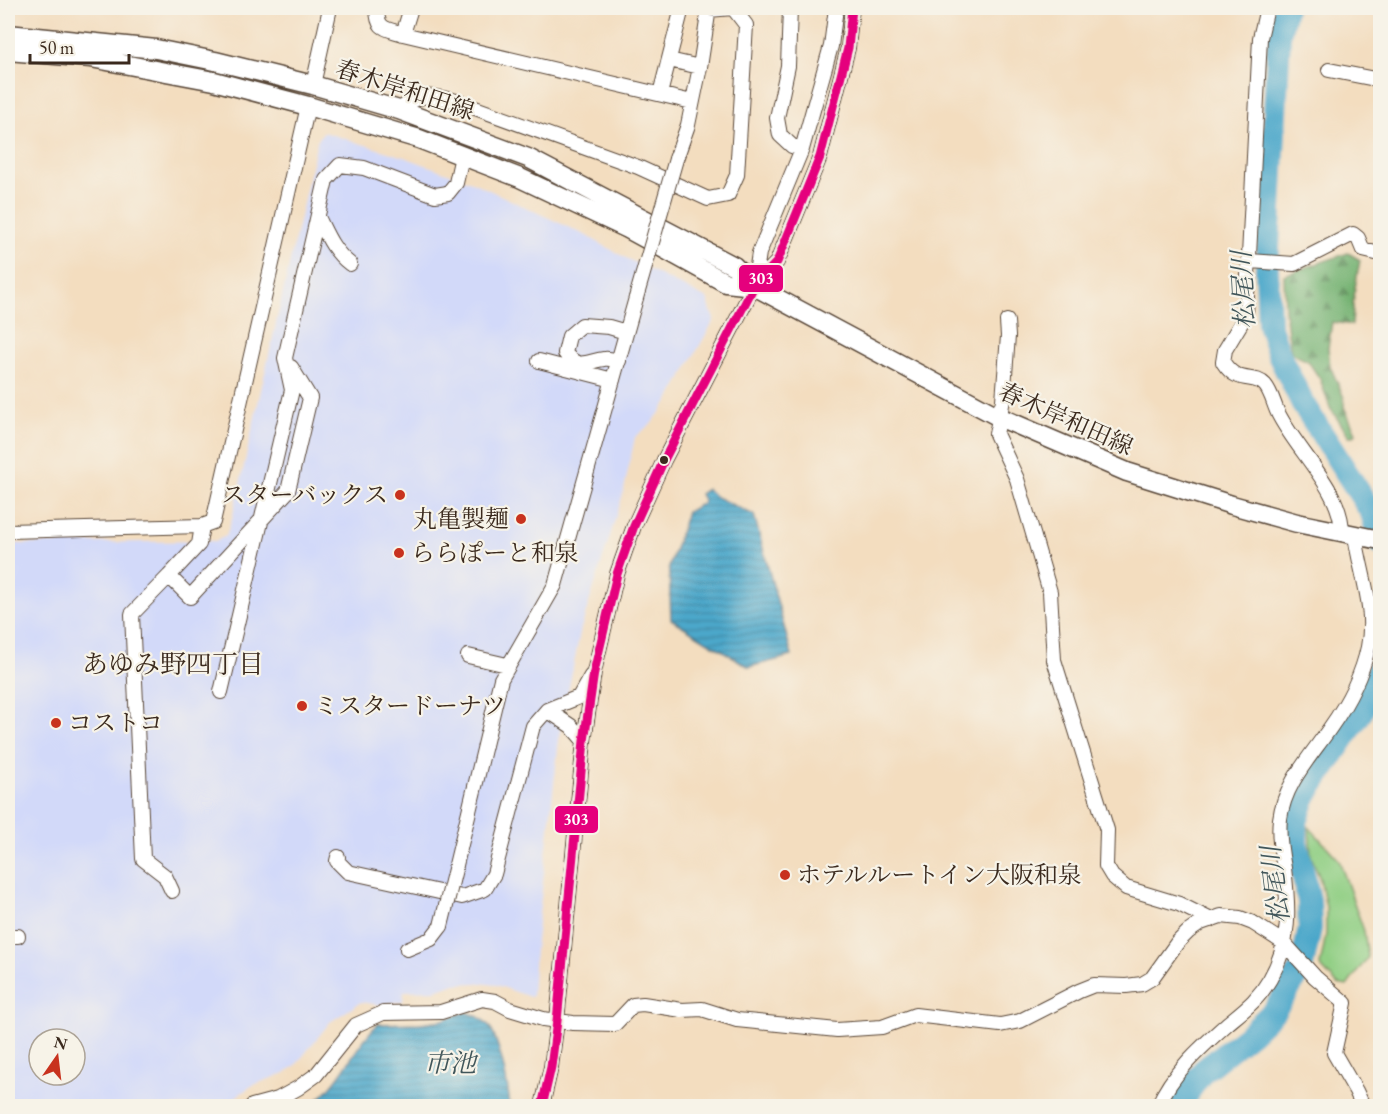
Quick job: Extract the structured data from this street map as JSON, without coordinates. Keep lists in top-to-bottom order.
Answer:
{
  "streets": {
    "main road": ["春木岸和田線"]
  },
  "districts": ["あゆみ野四丁目"],
  "water": ["松尾川", "市池"],
  "places": [
    "スターバックス",
    "丸亀製麺",
    "ららぽーと和泉",
    "ミスタードーナツ",
    "コストコ",
    "ホテルルートイン大阪和泉"
  ],
  "lines": ["transit line 303"],
  "scale_bar": "50 m",
  "north": "top"
}
